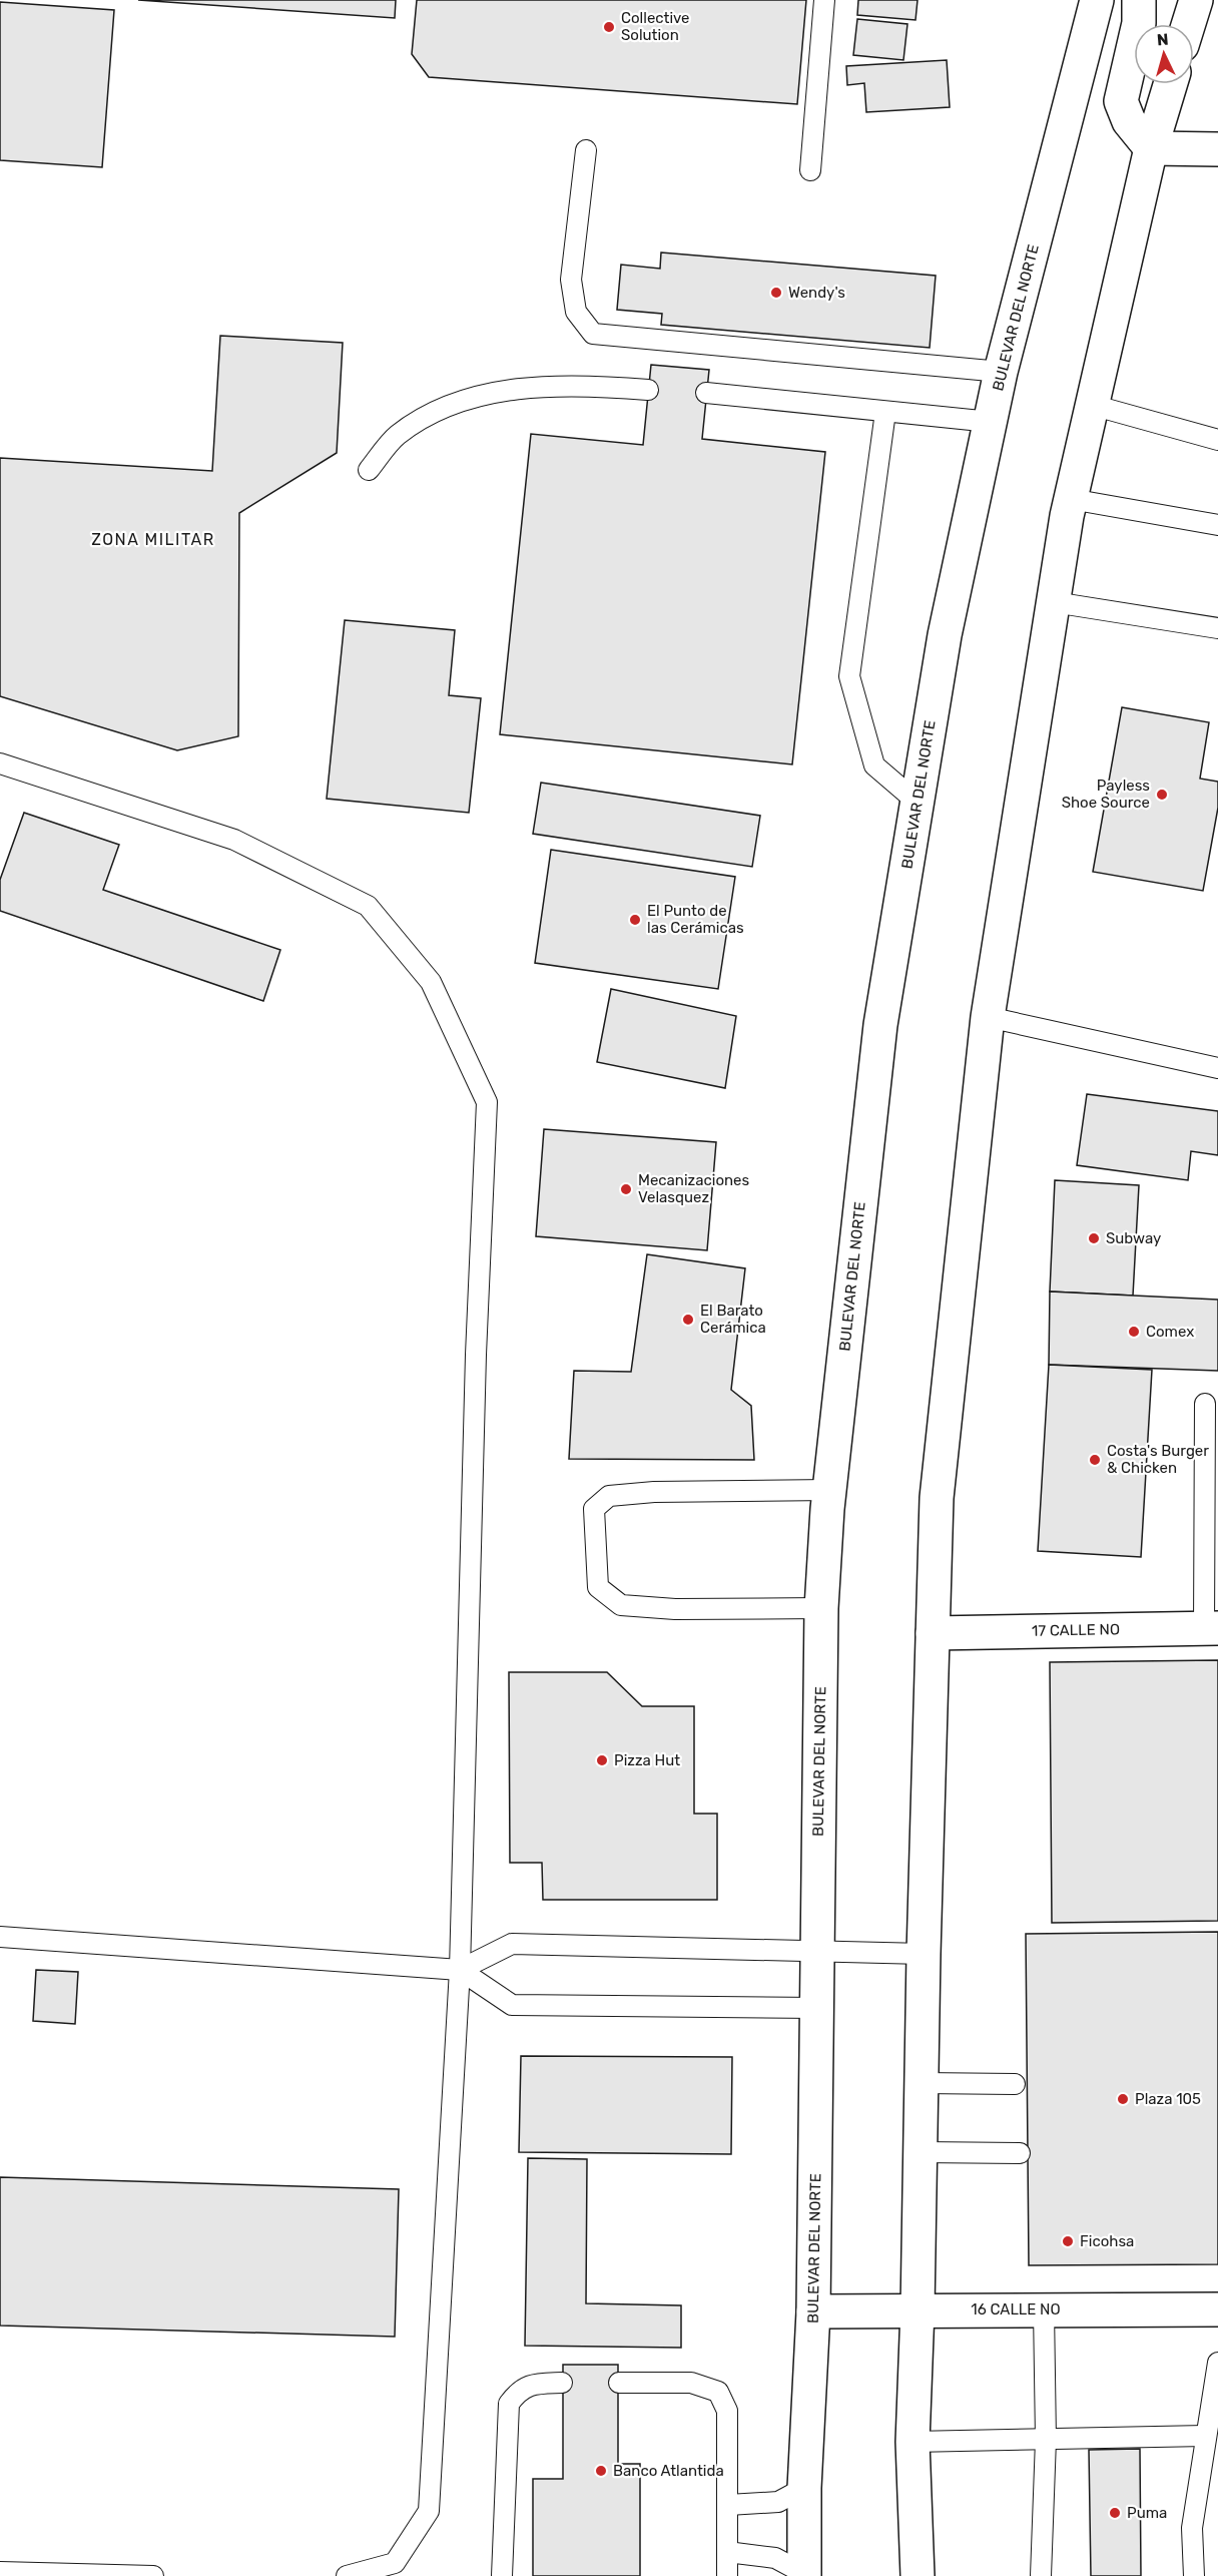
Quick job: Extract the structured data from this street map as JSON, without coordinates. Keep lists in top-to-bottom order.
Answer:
{
  "streets": {
    "main road": ["BULEVAR DEL NORTE", "17 CALLE NO", "16 CALLE NO"]
  },
  "crossings": [
    ["BULEVAR DEL NORTE", "16 CALLE NO"]
  ],
  "districts": ["ZONA MILITAR"],
  "places": [
    "Collective Solution",
    "Wendy's",
    "Payless Shoe Source",
    "El Punto de las Cerámicas",
    "Mecanizaciones Velasquez",
    "Subway",
    "El Barato Cerámica",
    "Comex",
    "Costa's Burger & Chicken",
    "Pizza Hut",
    "Plaza 105",
    "Ficohsa",
    "Banco Atlantida",
    "Puma"
  ],
  "north": "top"
}
